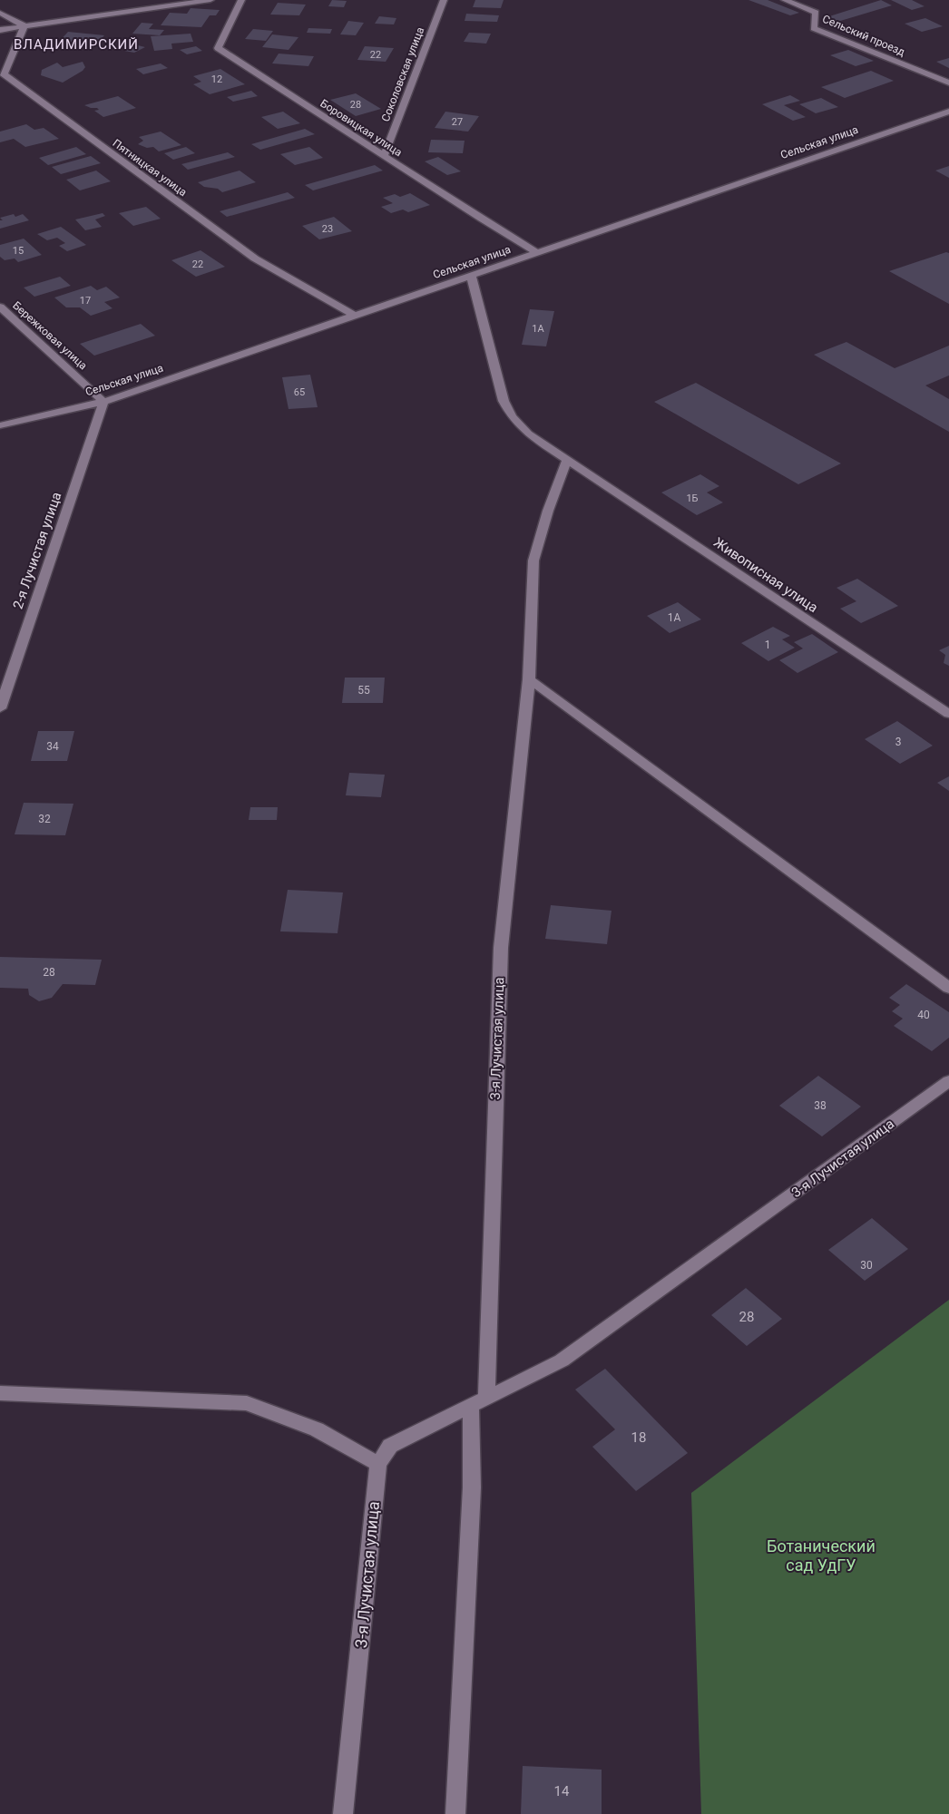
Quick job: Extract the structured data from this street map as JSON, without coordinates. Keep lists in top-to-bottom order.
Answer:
{
  "streets": {
    "street": [
      "Сельский проезд",
      "Соколовская улица",
      "Боровицкая улица",
      "Сельская улица",
      "Пятницкая улица",
      "Бережковая улица",
      "2-я Лучистая улица",
      "Живописная улица",
      "3-я Лучистая улица"
    ]
  },
  "crossings": [
    ["Соколовская улица", "Боровицкая улица"],
    ["Боровицкая улица", "Сельская улица"],
    ["Сельская улица", "Пятницкая улица"],
    ["Сельская улица", "Бережковая улица"],
    ["Сельская улица", "2-я Лучистая улица"],
    ["Сельская улица", "Живописная улица"],
    ["Бережковая улица", "2-я Лучистая улица"],
    ["Живописная улица", "3-я Лучистая улица"]
  ],
  "districts": ["ВЛАДИМИРСКИЙ"],
  "parks": ["Ботанический сад УдГУ"],
  "house_numbers": [
    "22",
    "12",
    "28",
    "27",
    "23",
    "15",
    "22",
    "17",
    "1А",
    "65",
    "1Б",
    "1А",
    "1",
    "55",
    "3",
    "34",
    "32",
    "28",
    "40",
    "38",
    "30",
    "28",
    "18",
    "14"
  ]
}
